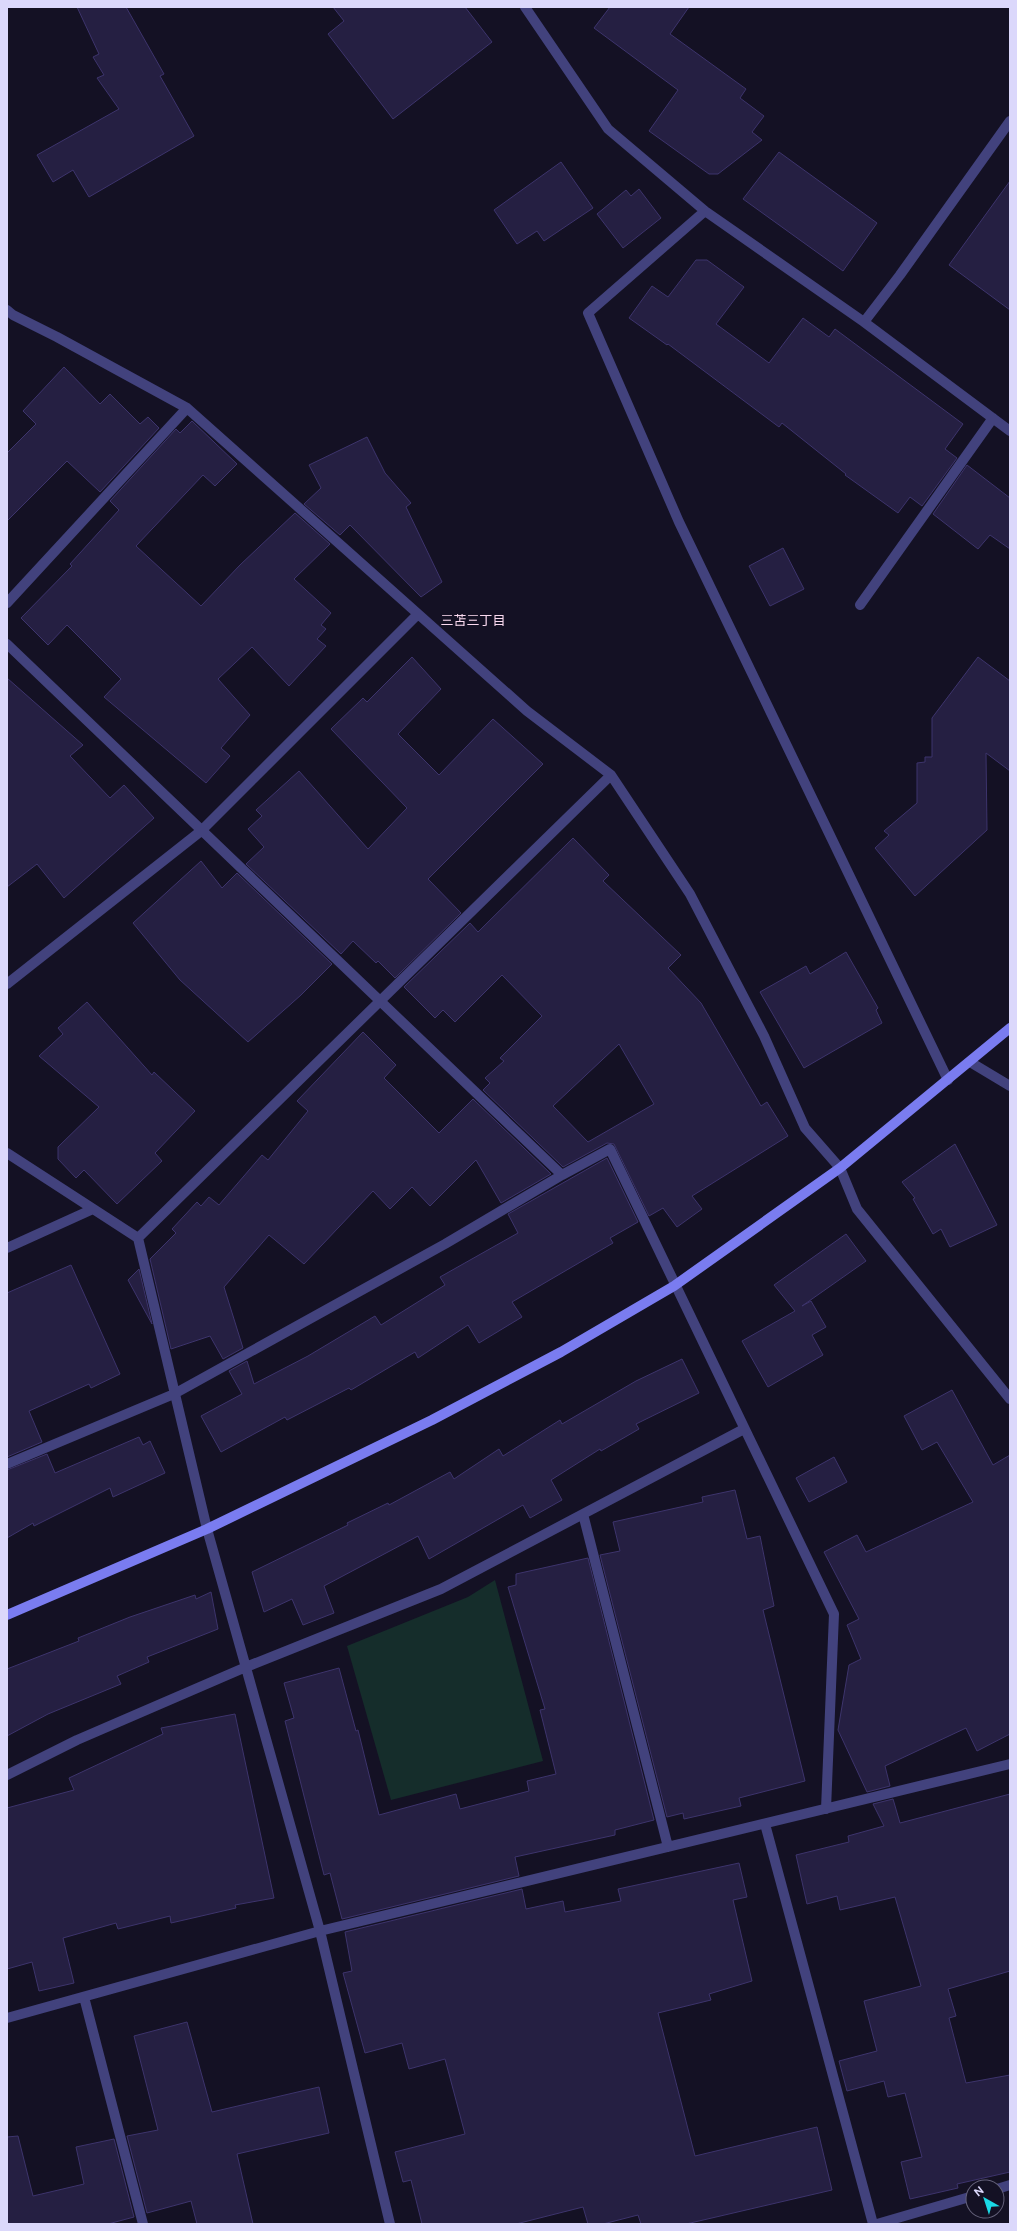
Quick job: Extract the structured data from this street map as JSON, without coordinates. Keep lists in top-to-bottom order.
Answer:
{
  "districts": ["三苫三丁目"],
  "north": "top left"
}
